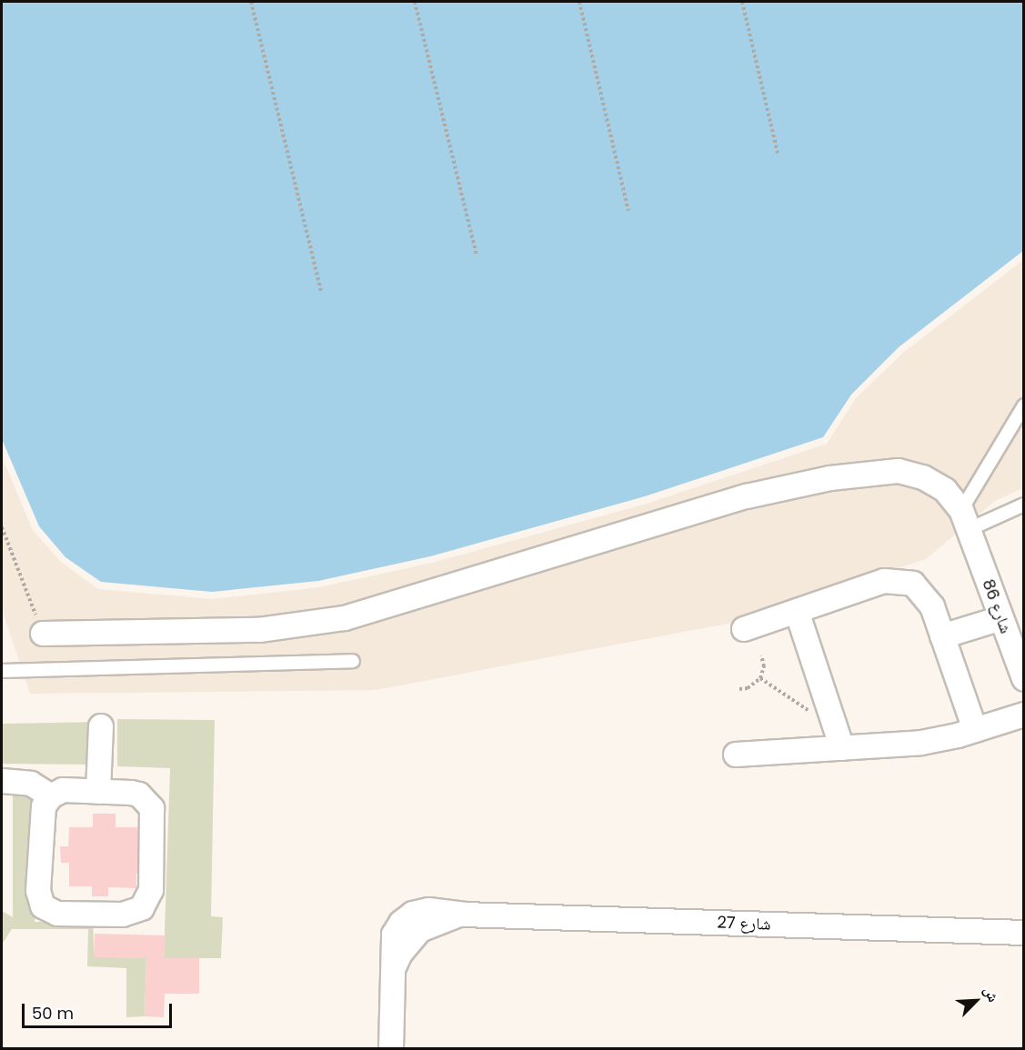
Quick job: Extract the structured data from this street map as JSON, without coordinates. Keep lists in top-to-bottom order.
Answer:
{
  "streets": {
    "street": ["شارع 86", "شارع 27"]
  },
  "scale_bar": "50 m",
  "north": "top right"
}
